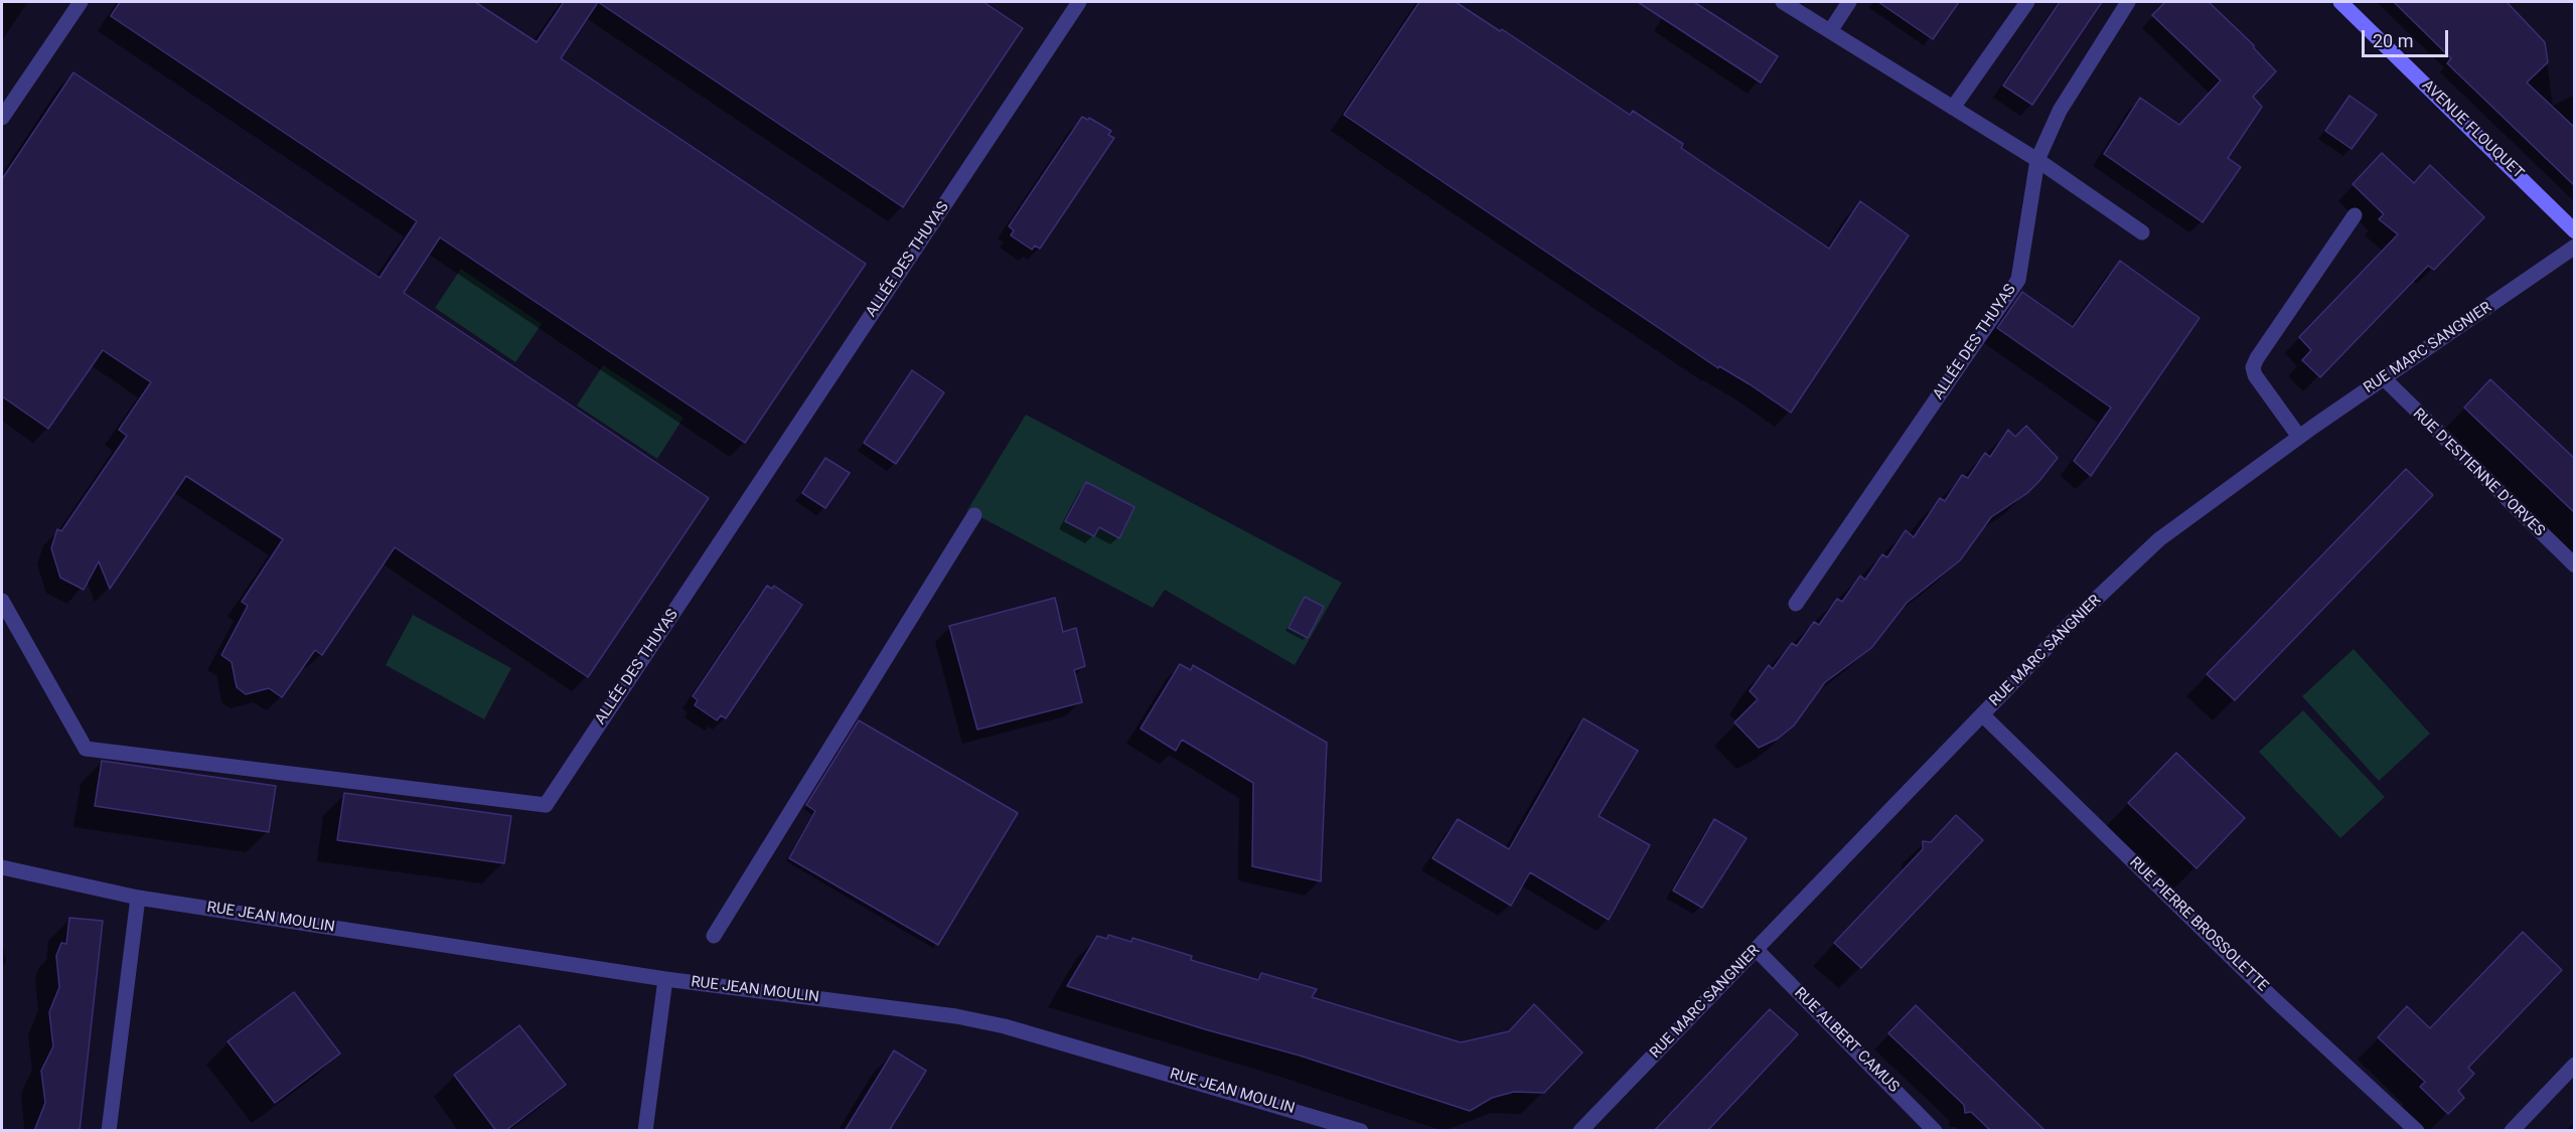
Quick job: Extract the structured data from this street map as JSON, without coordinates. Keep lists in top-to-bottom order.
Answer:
{
  "streets": {
    "main road": ["AVENUE FLOUQUET"],
    "street": [
      "ALLÉE DES THUYAS",
      "RUE MARC SANGNIER",
      "RUE D'ESTIENNE D'ORVES",
      "RUE JEAN MOULIN",
      "RUE PIERRE BROSSOLETTE",
      "RUE ALBERT CAMUS"
    ]
  },
  "crossings": [
    ["RUE MARC SANGNIER", "RUE D'ESTIENNE D'ORVES"],
    ["RUE MARC SANGNIER", "RUE PIERRE BROSSOLETTE"],
    ["RUE MARC SANGNIER", "RUE ALBERT CAMUS"]
  ],
  "scale_bar": "20 m"
}
